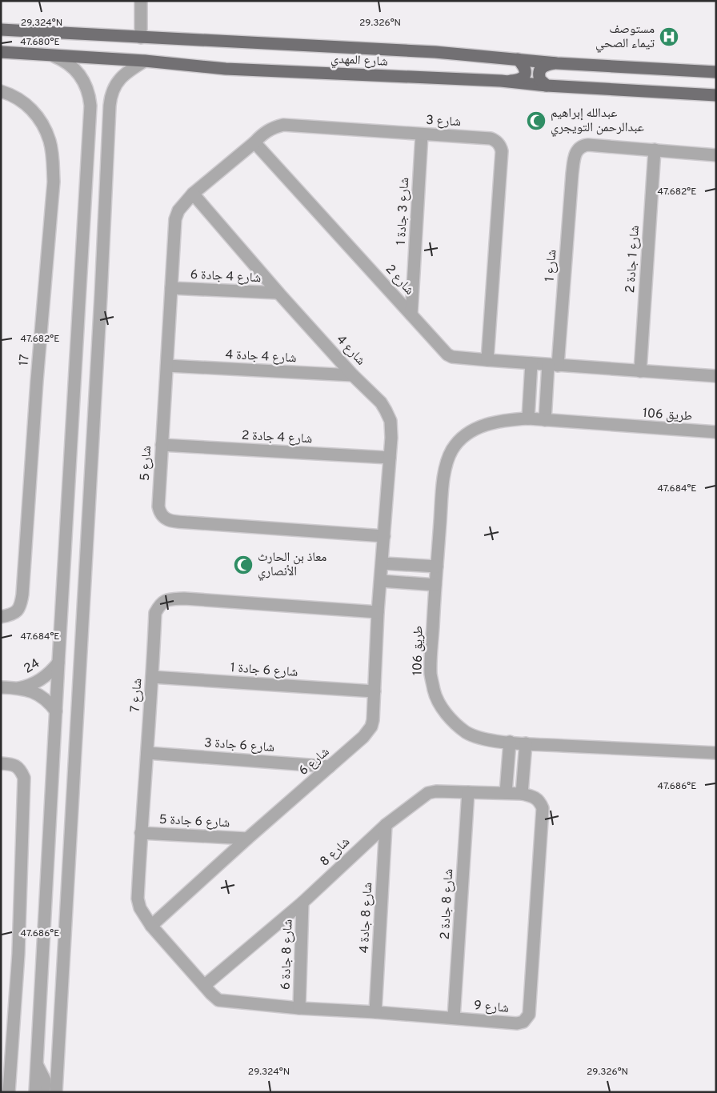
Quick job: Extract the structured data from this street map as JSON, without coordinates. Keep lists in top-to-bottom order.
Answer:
{
  "streets": {
    "main road": ["شارع المهدي"],
    "street": [
      "شارع 3",
      "شارع 3 جادة 1",
      "شارع 1 جادة 2",
      "شارع 1",
      "شارع 4 جادة 6",
      "شارع 2",
      "شارع 4",
      "شارع 4 جادة 4",
      "17",
      "طريق 106",
      "شارع 4 جادة 2",
      "شارع 5",
      "24",
      "شارع 6 جادة 1",
      "شارع 7",
      "شارع 6 جادة 3",
      "شارع 6",
      "شارع 6 جادة 5",
      "شارع 8",
      "شارع 8 جادة 2",
      "شارع 8 جادة 4",
      "شارع 8 جادة 6",
      "شارع 9"
    ]
  },
  "crossings": [
    ["شارع 3", "شارع 3 جادة 1"],
    ["شارع 3", "شارع 2"],
    ["شارع 3", "شارع 4"],
    ["شارع 3", "شارع 5"],
    ["شارع 3 جادة 1", "شارع 2"],
    ["شارع 1 جادة 2", "شارع 1"],
    ["شارع 1", "شارع 2"],
    ["شارع 4 جادة 6", "شارع 4"],
    ["شارع 4 جادة 6", "شارع 5"],
    ["شارع 4", "شارع 4 جادة 4"],
    ["شارع 4", "شارع 4 جادة 2"],
    ["شارع 4", "شارع 5"],
    ["شارع 4", "شارع 6"],
    ["شارع 4 جادة 4", "شارع 5"],
    ["شارع 4 جادة 2", "شارع 5"],
    ["شارع 6 جادة 1", "شارع 7"],
    ["شارع 6 جادة 1", "شارع 6"],
    ["شارع 7", "شارع 6 جادة 3"],
    ["شارع 7", "شارع 6"],
    ["شارع 7", "شارع 6 جادة 5"],
    ["شارع 7", "شارع 8"],
    ["شارع 7", "شارع 9"],
    ["شارع 6 جادة 3", "شارع 6"],
    ["شارع 6", "شارع 6 جادة 5"],
    ["شارع 8", "شارع 8 جادة 2"],
    ["شارع 8", "شارع 8 جادة 4"],
    ["شارع 8", "شارع 8 جادة 6"],
    ["شارع 8", "شارع 9"],
    ["شارع 8 جادة 2", "شارع 9"],
    ["شارع 8 جادة 4", "شارع 9"],
    ["شارع 8 جادة 6", "شارع 9"]
  ],
  "places": {
    "hospital": ["مستوصف تيماء الصحي"],
    "mosque": ["عبدالله إبراهيم عبدالرحمن التويجري", "معاذ بن الحارث الأنصاري"]
  },
  "coordinates": [
    "29.324°N",
    "29.326°N",
    "47.680°E",
    "47.682°E",
    "47.684°E",
    "47.686°E"
  ]
}
